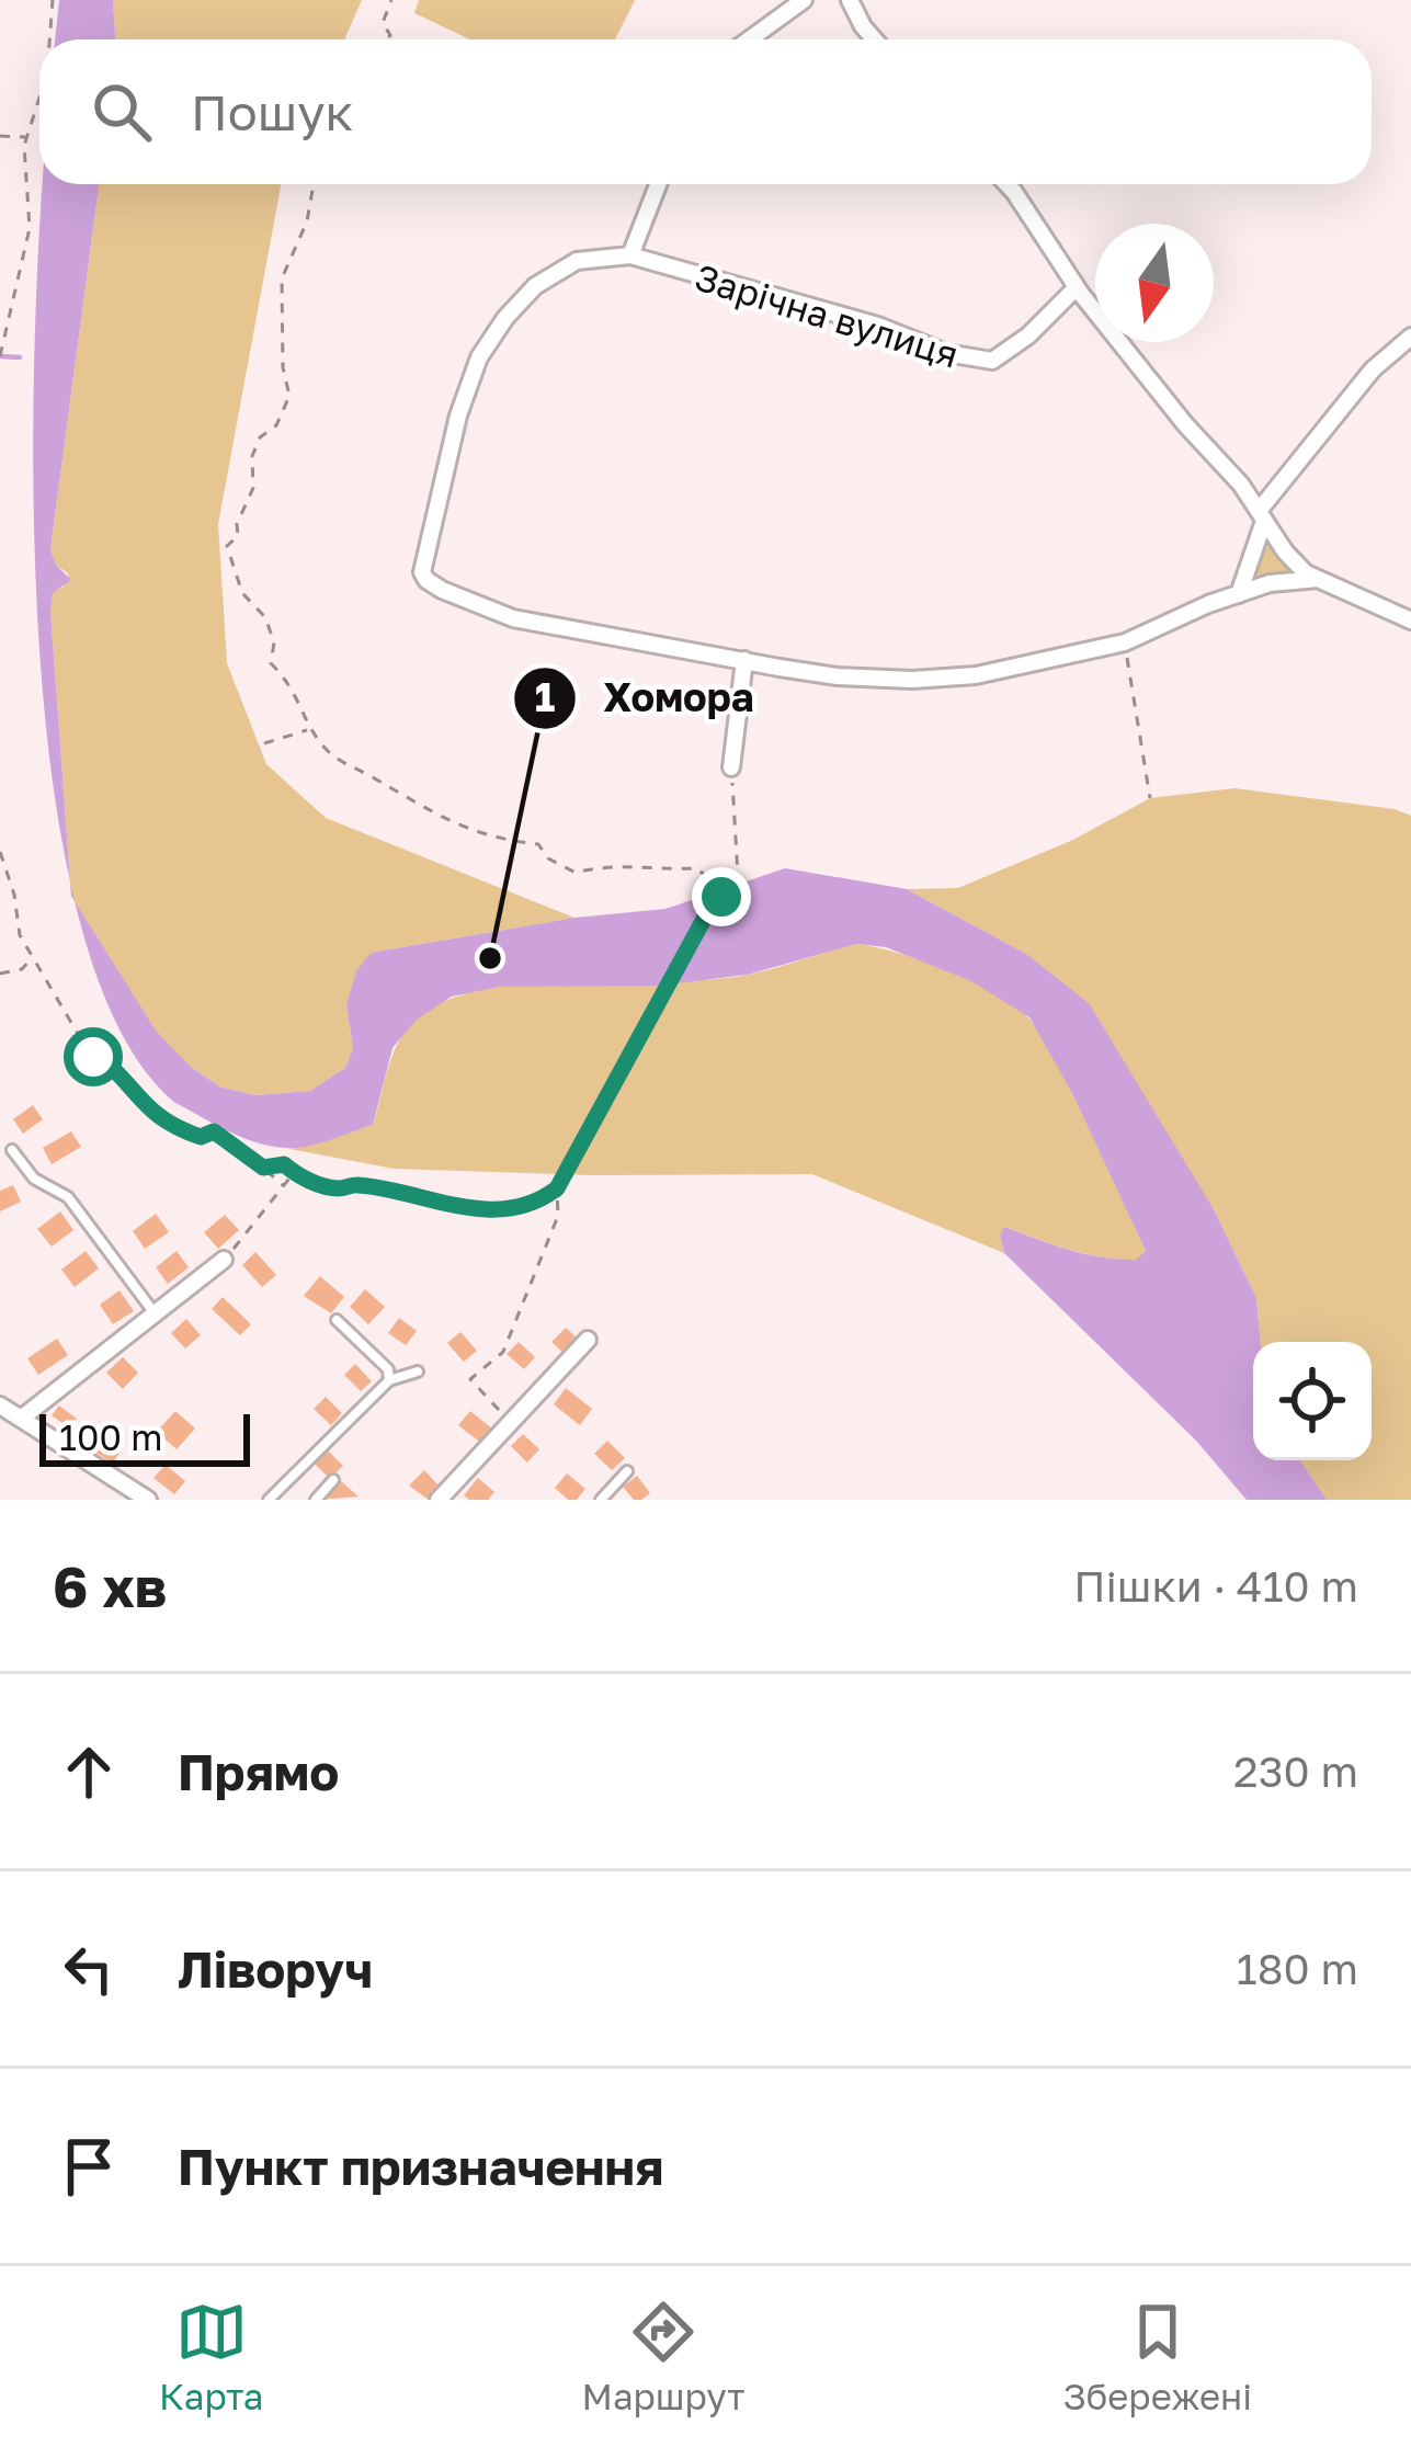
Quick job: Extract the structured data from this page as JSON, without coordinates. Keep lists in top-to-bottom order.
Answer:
{
  "streets": {
    "street": ["Зарічна вулиця"]
  },
  "places": ["Хомора"],
  "scale_bar": "100 m",
  "north": "bottom",
  "page": {
    "search": "Пошук",
    "scale": "100 m",
    "heading": ["6 хв", "Пішки · 410 m"],
    "list": [
      ["Прямо", "230 m"],
      ["Ліворуч", "180 m"],
      "Пункт призначення"
    ],
    "nav": ["Карта", "Маршрут", "Збережені"]
  }
}
